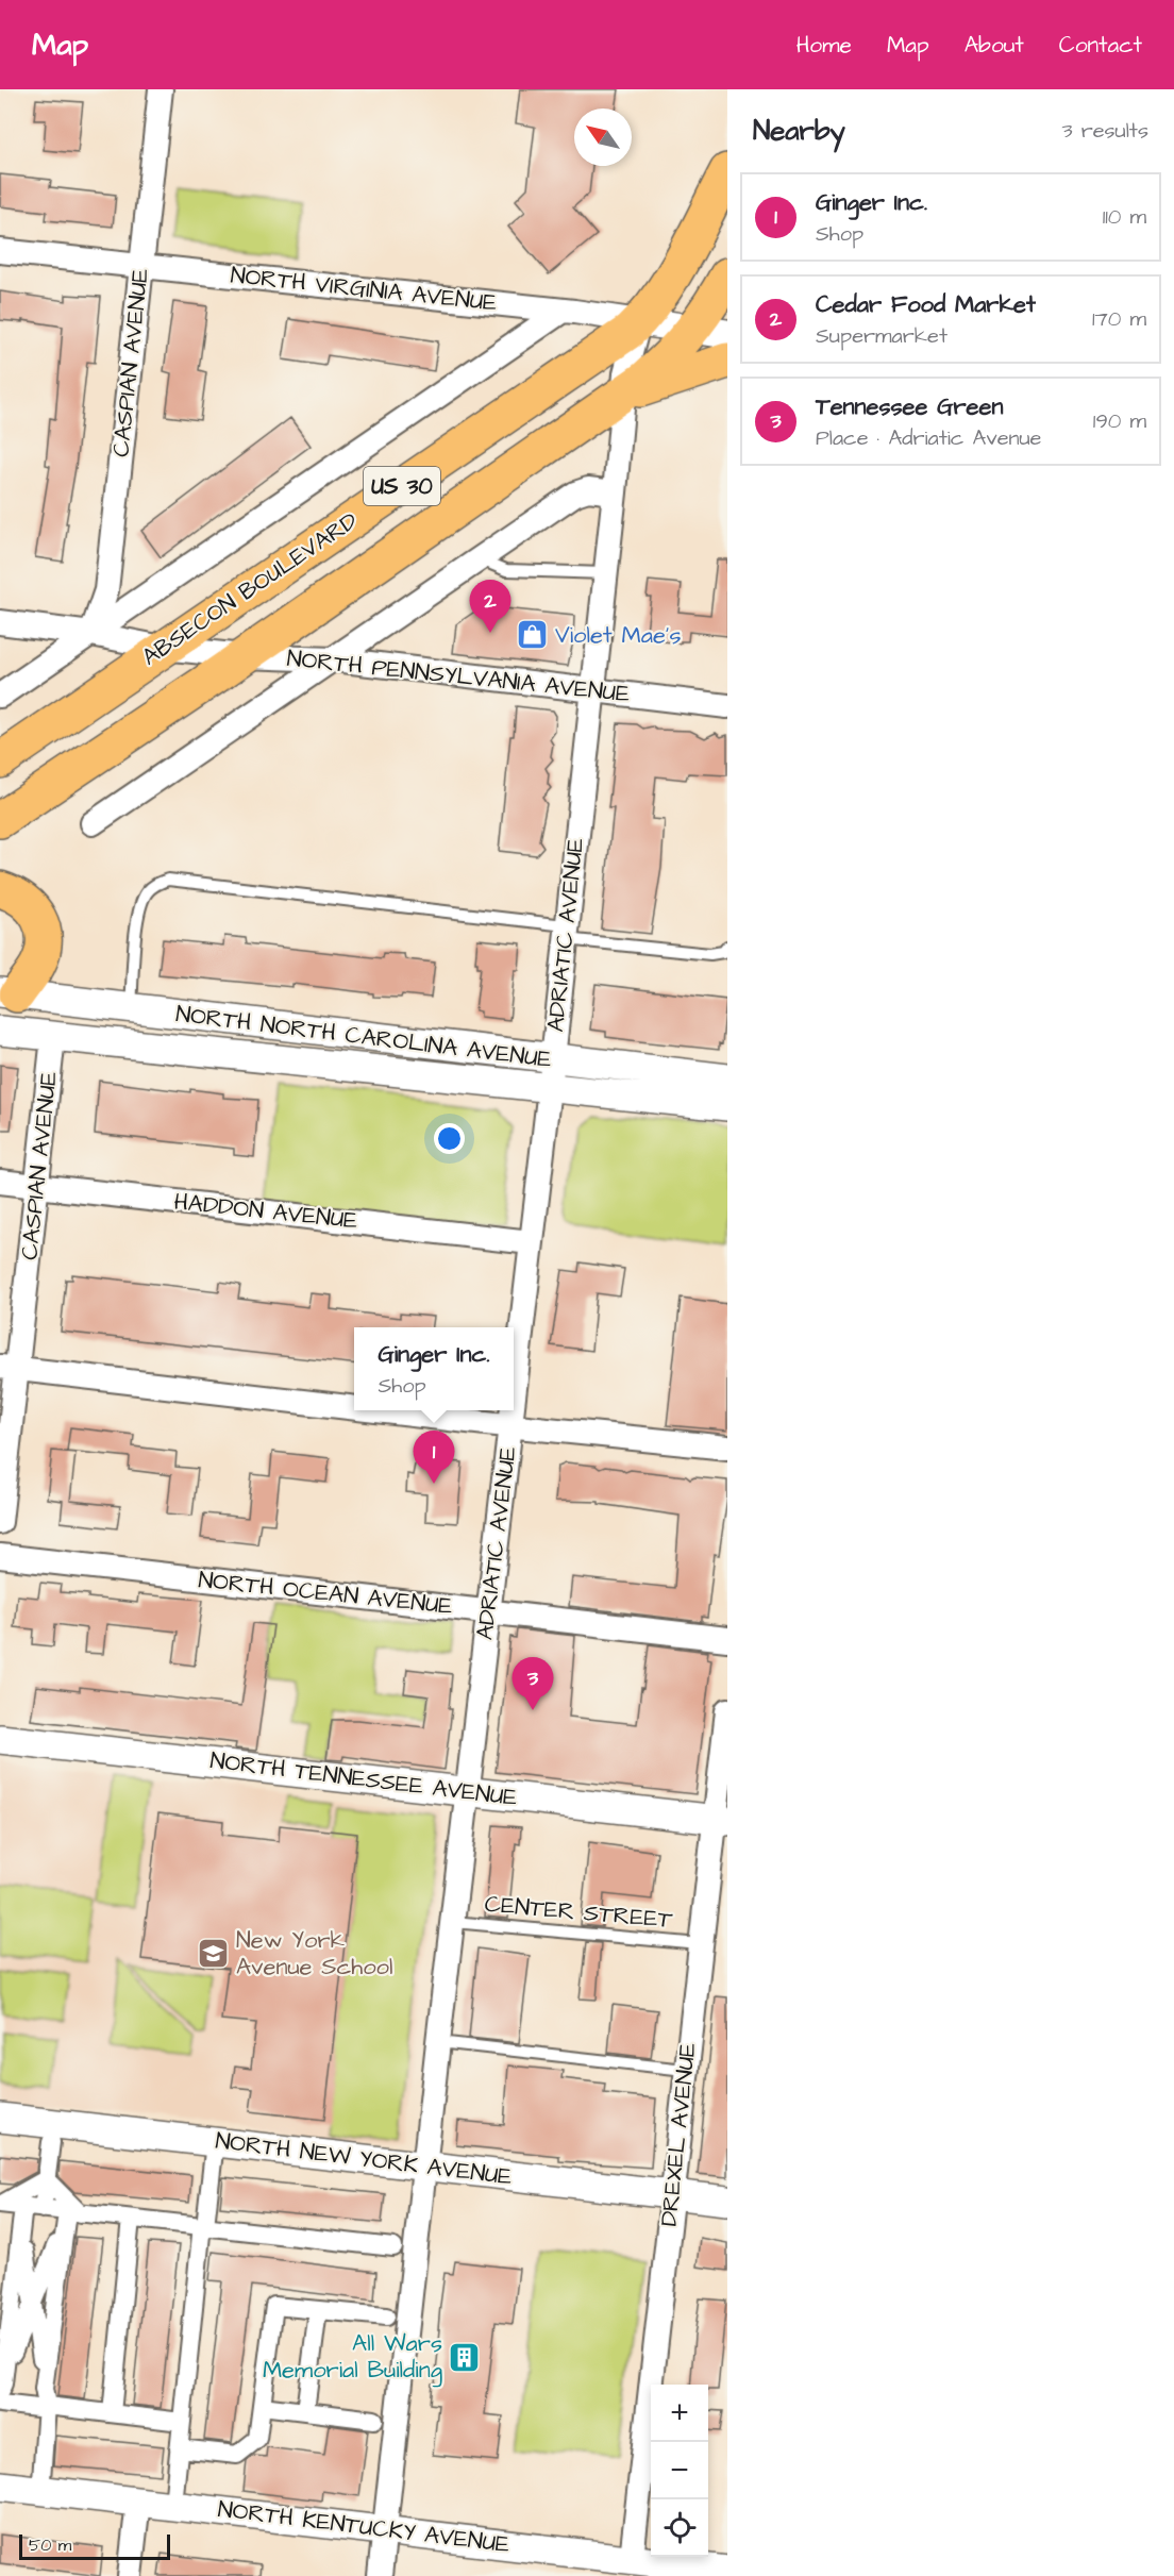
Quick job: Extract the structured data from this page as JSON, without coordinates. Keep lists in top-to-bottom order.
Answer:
{
  "streets": {
    "highway": ["US 30", "ABSECON BOULEVARD"],
    "street": [
      "NORTH VIRGINIA AVENUE",
      "CASPIAN AVENUE",
      "NORTH PENNSYLVANIA AVENUE",
      "ADRIATIC AVENUE",
      "NORTH NORTH CAROLINA AVENUE",
      "HADDON AVENUE",
      "NORTH OCEAN AVENUE",
      "NORTH TENNESSEE AVENUE",
      "DREXEL AVENUE",
      "NORTH NEW YORK AVENUE",
      "NORTH KENTUCKY AVENUE"
    ],
    "lane": ["CENTER STREET"]
  },
  "crossings": [
    ["NORTH VIRGINIA AVENUE", "CASPIAN AVENUE"],
    ["NORTH VIRGINIA AVENUE", "US 30"],
    ["NORTH VIRGINIA AVENUE", "ABSECON BOULEVARD"],
    ["NORTH VIRGINIA AVENUE", "ADRIATIC AVENUE"],
    ["CASPIAN AVENUE", "NORTH PENNSYLVANIA AVENUE"],
    ["CASPIAN AVENUE", "NORTH NORTH CAROLINA AVENUE"],
    ["CASPIAN AVENUE", "HADDON AVENUE"],
    ["US 30", "NORTH PENNSYLVANIA AVENUE"],
    ["US 30", "ADRIATIC AVENUE"],
    ["ABSECON BOULEVARD", "NORTH PENNSYLVANIA AVENUE"],
    ["ABSECON BOULEVARD", "ADRIATIC AVENUE"],
    ["NORTH PENNSYLVANIA AVENUE", "ADRIATIC AVENUE"],
    ["ADRIATIC AVENUE", "NORTH NORTH CAROLINA AVENUE"],
    ["ADRIATIC AVENUE", "HADDON AVENUE"],
    ["ADRIATIC AVENUE", "NORTH OCEAN AVENUE"],
    ["ADRIATIC AVENUE", "NORTH TENNESSEE AVENUE"],
    ["ADRIATIC AVENUE", "CENTER STREET"],
    ["ADRIATIC AVENUE", "NORTH NEW YORK AVENUE"],
    ["ADRIATIC AVENUE", "NORTH KENTUCKY AVENUE"],
    ["NORTH TENNESSEE AVENUE", "DREXEL AVENUE"],
    ["CENTER STREET", "DREXEL AVENUE"],
    ["DREXEL AVENUE", "NORTH NEW YORK AVENUE"],
    ["DREXEL AVENUE", "NORTH KENTUCKY AVENUE"]
  ],
  "places": {
    "shop": ["Violet Mae's"],
    "school or university": ["New York Avenue School"],
    "building": ["All Wars Memorial Building"]
  },
  "scale_bar": "50 m",
  "north": "top left",
  "page": {
    "header": "Map",
    "nav": [
      "Home",
      "Map",
      "About",
      "Contact"
    ],
    "heading": ["Nearby", "3 results"],
    "list": [
      {
        "mark": "1",
        "name": "Ginger Inc.",
        "note": "Shop",
        "value": "110 m"
      },
      {
        "mark": "2",
        "name": "Cedar Food Market",
        "note": "Supermarket",
        "value": "170 m"
      },
      {
        "mark": "3",
        "name": "Tennessee Green",
        "note": "Place · Adriatic Avenue",
        "value": "190 m"
      }
    ],
    "pins": ["2", "1", "3"],
    "popup": ["Ginger Inc.", "Shop"],
    "map_buttons": ["+", "−"],
    "scale": "50 m"
  }
}
